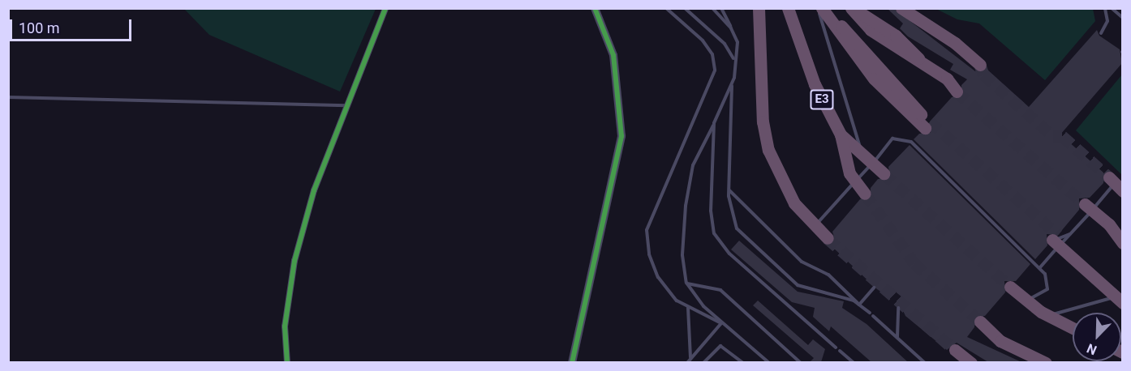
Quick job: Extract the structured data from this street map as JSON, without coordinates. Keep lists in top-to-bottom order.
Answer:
{
  "streets": {
    "highway": ["E3"]
  },
  "scale_bar": "100 m",
  "north": "bottom left"
}
